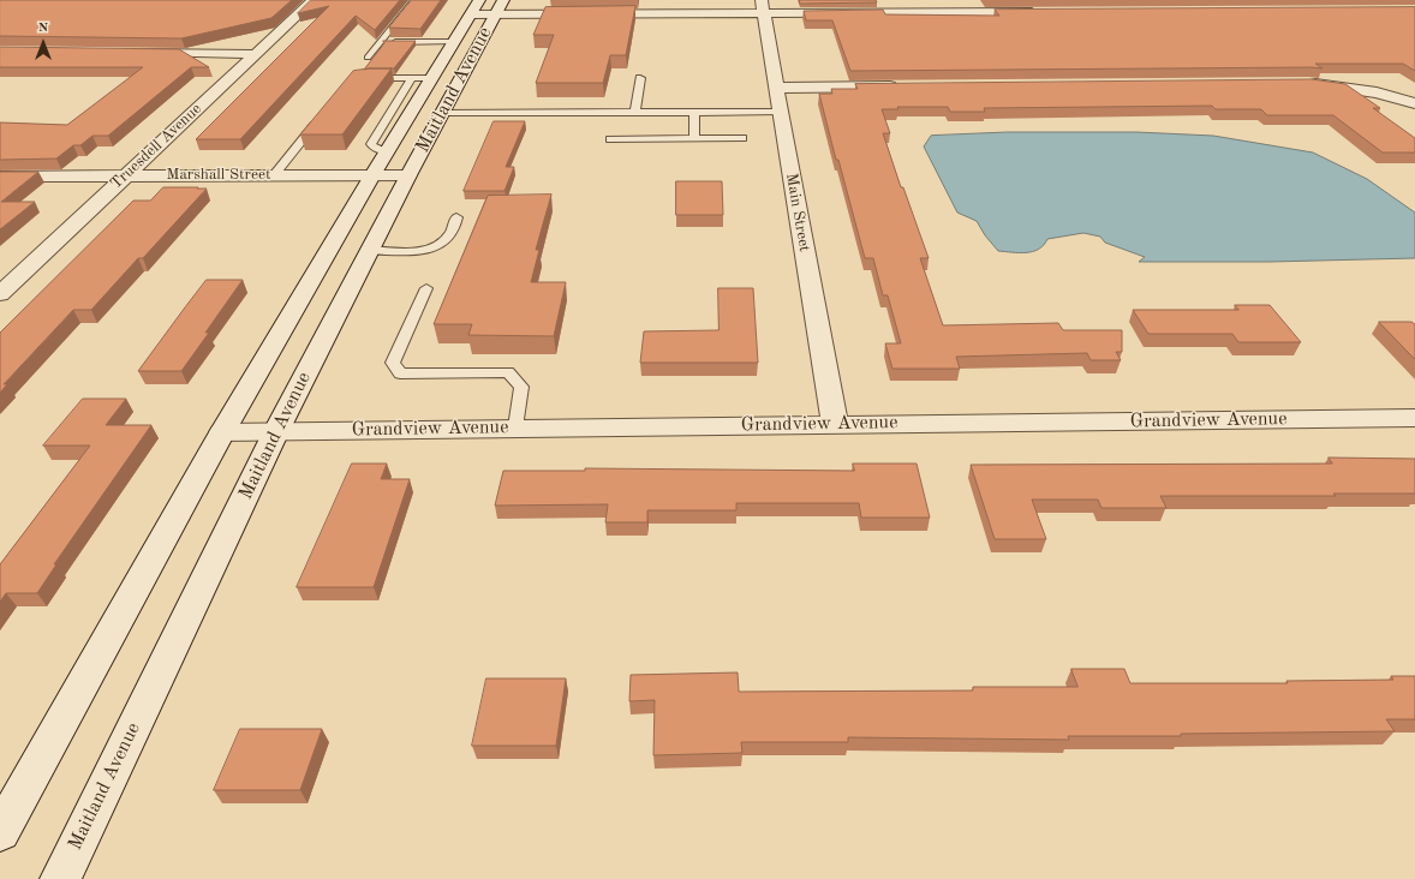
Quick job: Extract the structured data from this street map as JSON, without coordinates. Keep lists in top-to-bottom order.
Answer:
{
  "streets": {
    "street": [
      "Maitland Avenue",
      "Truesdell Avenue",
      "Marshall Street",
      "Main Street",
      "Grandview Avenue"
    ]
  },
  "crossings": [
    ["Maitland Avenue", "Marshall Street"],
    ["Maitland Avenue", "Grandview Avenue"],
    ["Truesdell Avenue", "Marshall Street"],
    ["Main Street", "Grandview Avenue"]
  ],
  "north": "top"
}
